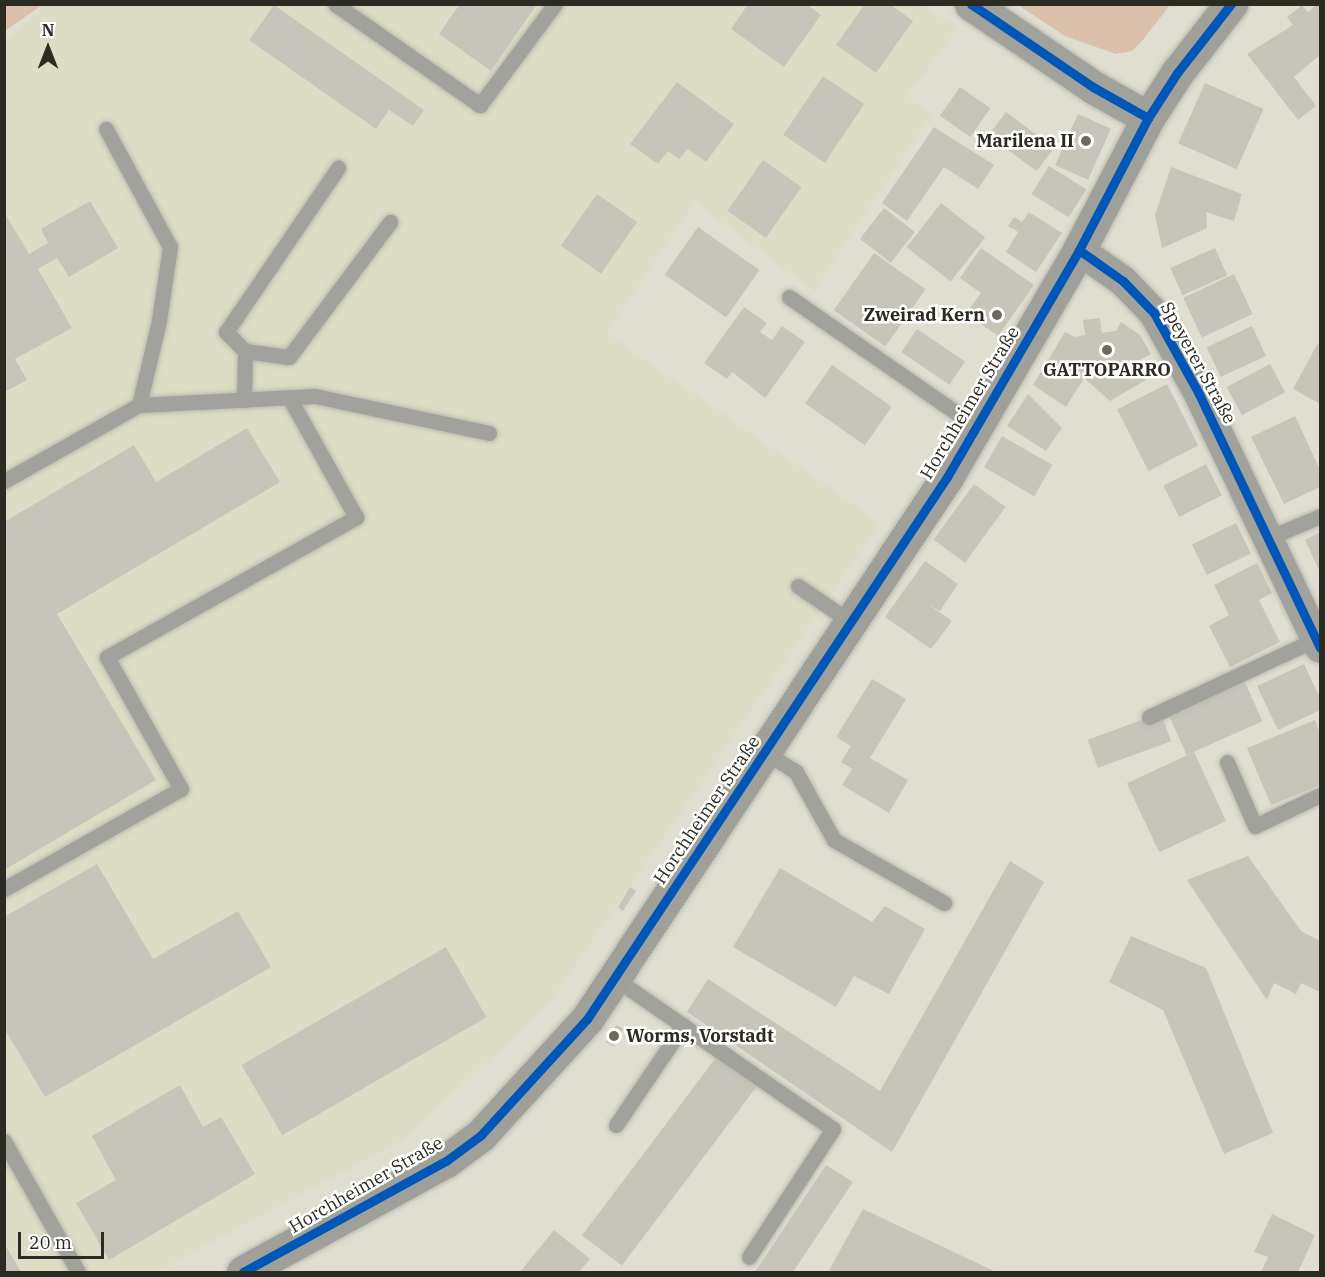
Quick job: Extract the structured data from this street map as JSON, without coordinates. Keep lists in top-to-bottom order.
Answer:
{
  "streets": {
    "main road": ["Horchheimer Straße"],
    "street": ["Speyerer Straße"]
  },
  "crossings": [
    ["Speyerer Straße", "Horchheimer Straße"]
  ],
  "places": [
    "Marilena II",
    "Zweirad Kern",
    "GATTOPARRO",
    "Worms, Vorstadt"
  ],
  "scale_bar": "20 m",
  "north": "top"
}
